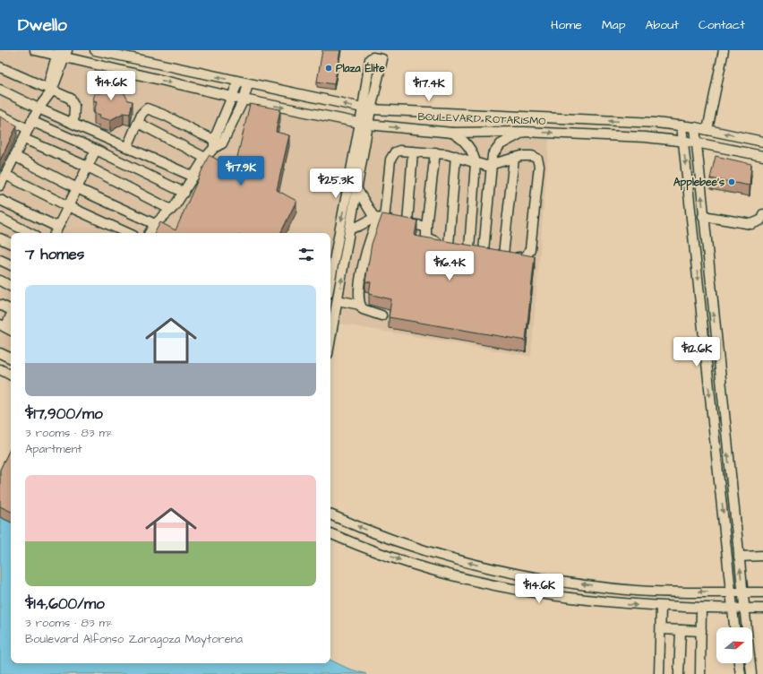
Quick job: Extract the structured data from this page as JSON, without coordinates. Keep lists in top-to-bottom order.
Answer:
{
  "streets": {
    "street": ["BOULEVARD ROTARISMO"]
  },
  "places": ["Plaza Élite", "Applebee's"],
  "north": "right",
  "page": {
    "header": "Dwello",
    "nav": [
      "Home",
      "Map",
      "About",
      "Contact"
    ],
    "price": [
      "$14.6K",
      "$17.4K",
      "$17.9K",
      "$25.3K",
      "$16.4K",
      "$12.6K",
      "$14.6K"
    ],
    "heading": "7 homes",
    "list": [
      {
        "name": "$17,900/mo",
        "note": "3 rooms · 83 m² · Apartment"
      },
      {
        "name": "$14,600/mo",
        "note": "3 rooms · 83 m² · Boulevard Alfonso Zaragoza Maytorena"
      }
    ]
  }
}
